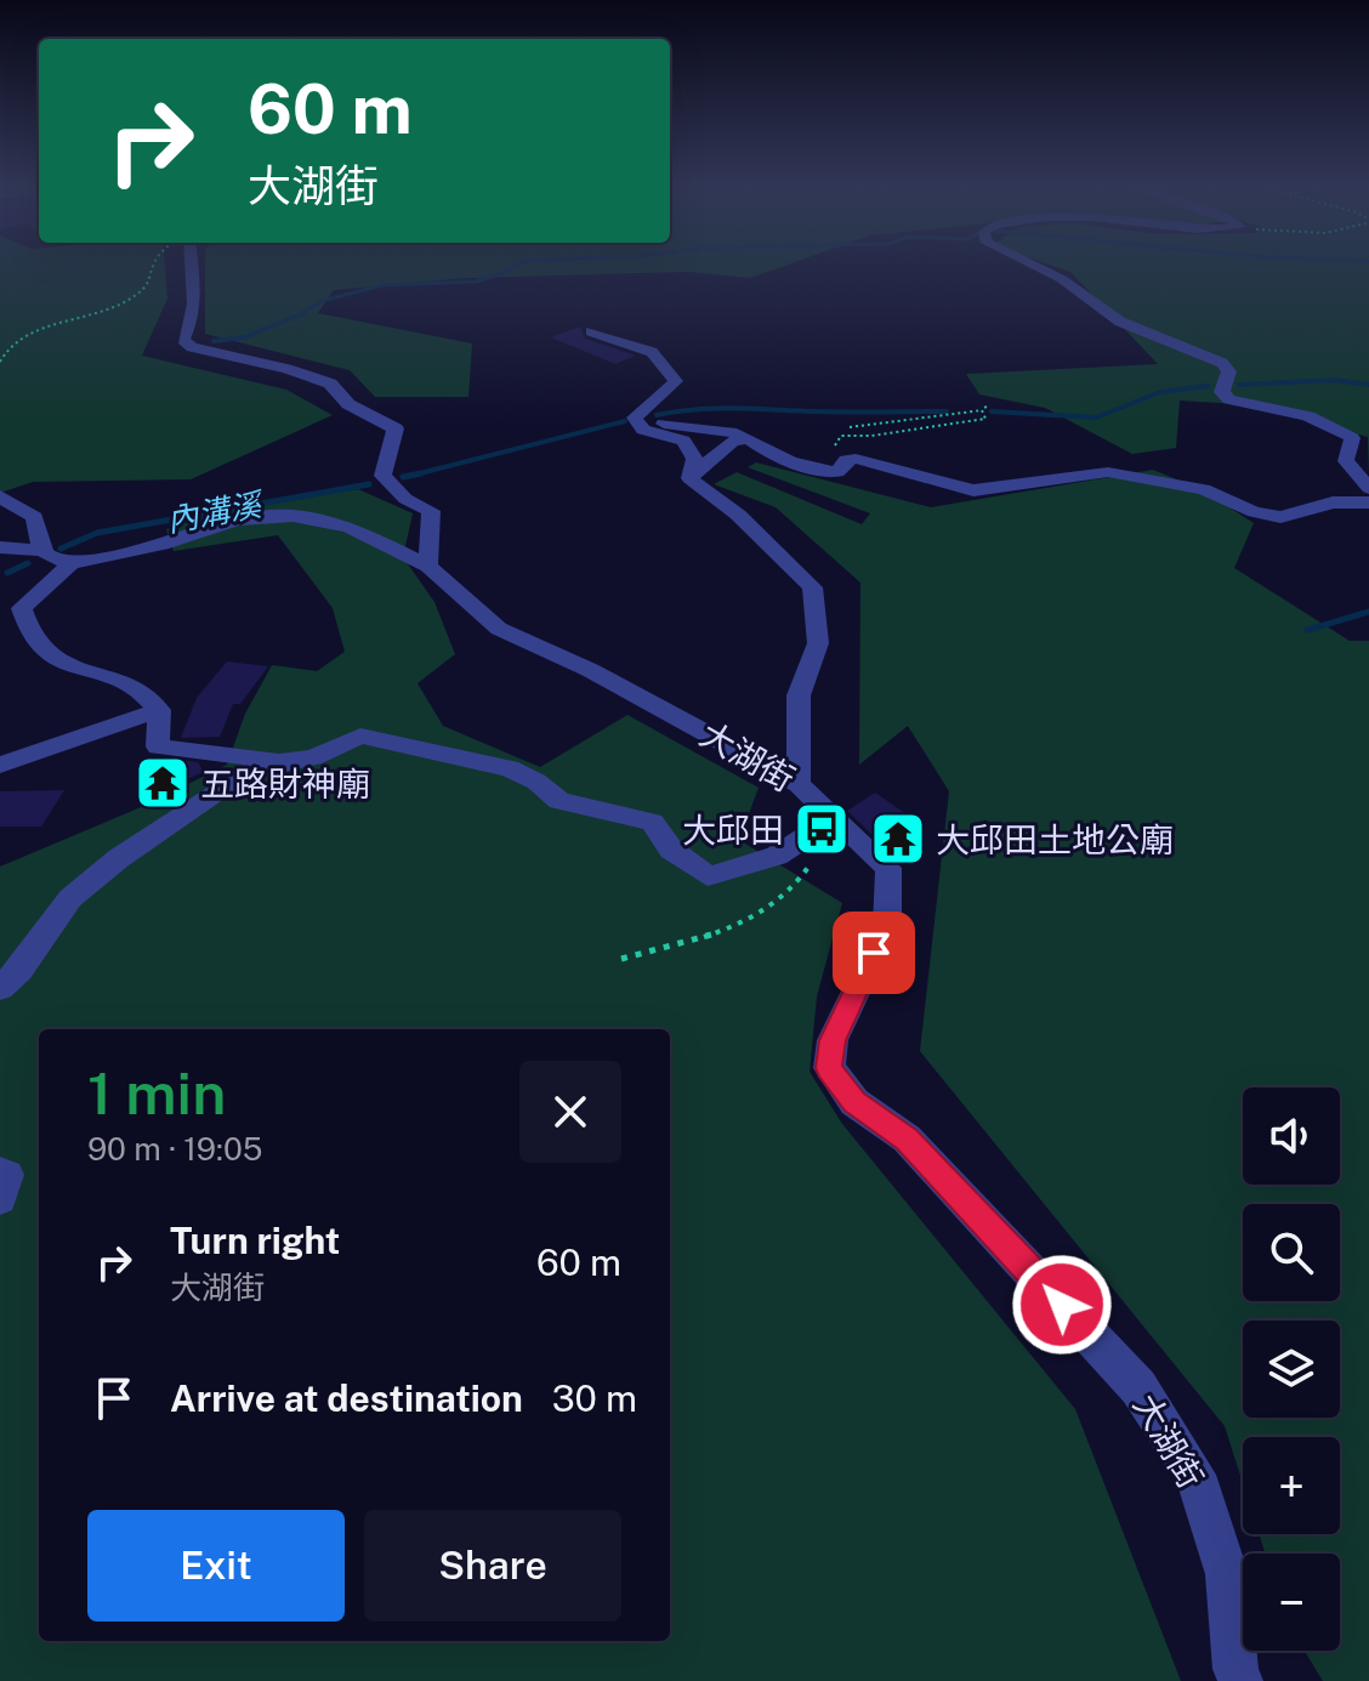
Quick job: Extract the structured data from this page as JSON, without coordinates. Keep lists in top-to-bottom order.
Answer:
{
  "streets": {
    "street": ["大湖街"]
  },
  "water": ["內溝溪"],
  "places": {
    "temple": ["五路財神廟", "大邱田土地公廟"],
    "bus stop": ["大邱田"]
  },
  "page": {
    "turn": ["60 m", "大湖街"],
    "heading": ["1 min", "90 m · 19:05"],
    "map_buttons": ["+", "−"],
    "list": [
      {
        "name": "Turn right",
        "note": "大湖街",
        "value": "60 m"
      },
      {
        "name": "Arrive at destination",
        "value": "30 m"
      }
    ],
    "buttons": ["Exit", "Share"]
  }
}
